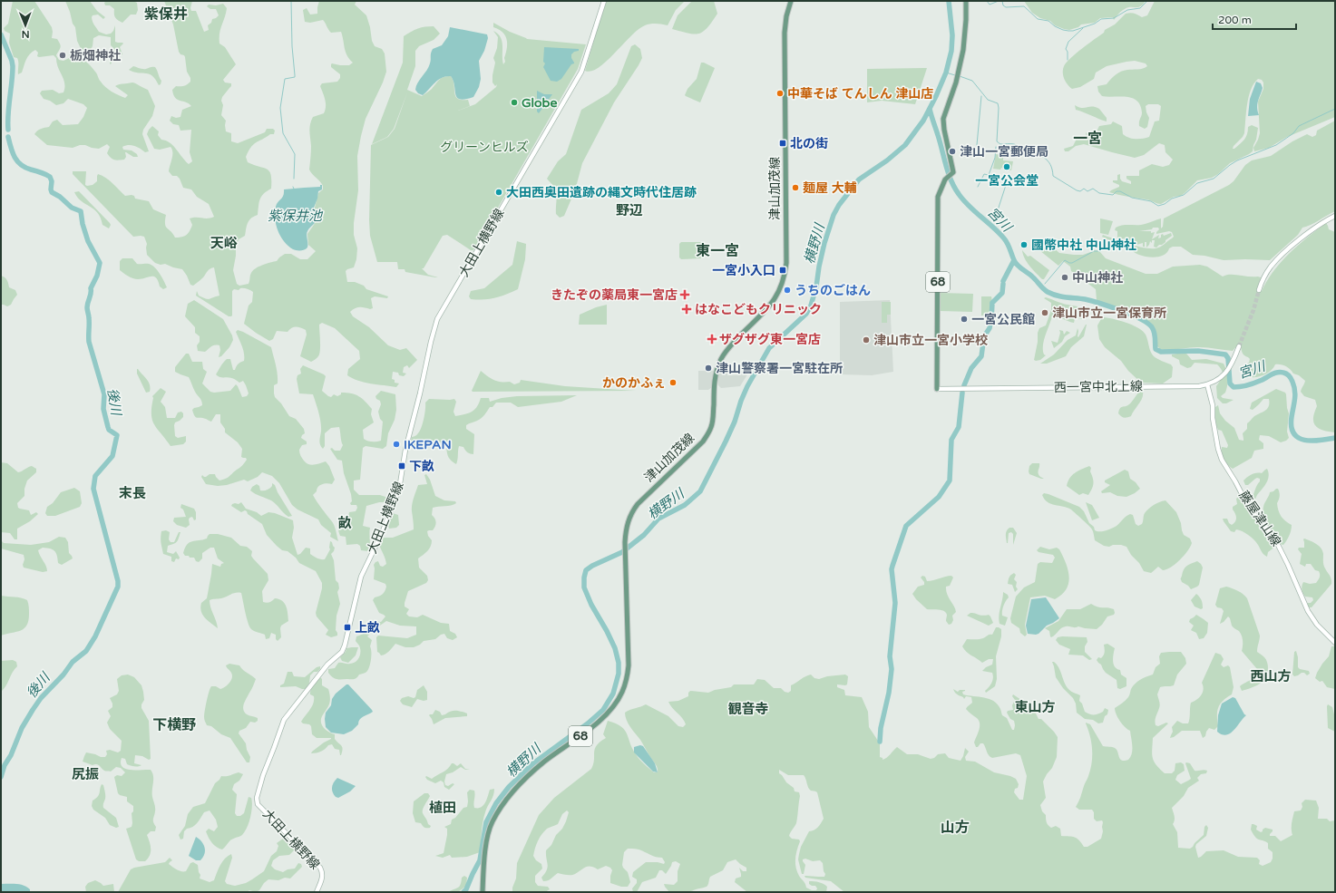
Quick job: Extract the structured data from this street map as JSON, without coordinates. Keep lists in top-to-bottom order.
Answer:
{
  "streets": {
    "main road": [
      "津山加茂線",
      "大田上横野線",
      "68",
      "西一宮中北上線",
      "藤屋津山線"
    ]
  },
  "crossings": [
    ["68", "西一宮中北上線"],
    ["西一宮中北上線", "藤屋津山線"]
  ],
  "districts": [
    "紫保井",
    "一宮",
    "野辺",
    "天峪",
    "東一宮",
    "末長",
    "畝",
    "西山方",
    "東山方",
    "観音寺",
    "下横野",
    "尻振",
    "植田",
    "山方"
  ],
  "water": [
    "紫保井池",
    "宮川",
    "横野川",
    "後川"
  ],
  "parks": ["グリーンヒルズ"],
  "places": {
    "other": [
      "栃畑神社",
      "中華そば てんしん 津山店",
      "Globe",
      "津山一宮郵便局",
      "一宮公会堂",
      "麺屋 大輔",
      "大田西奥田遺跡の縄文時代住居跡",
      "國幣中社 中山神社",
      "中山神社",
      "うちのごはん",
      "津山市立一宮保育所",
      "一宮公民館",
      "津山市立一宮小学校",
      "津山警察署一宮駐在所",
      "かのかふぇ",
      "IKEPAN"
    ],
    "transit": [
      "北の街",
      "一宮小入口",
      "下畝",
      "上畝"
    ],
    "health": ["きたぞの薬局東一宮店", "はなこどもクリニック", "ザグザグ東一宮店"]
  },
  "scale_bar": "200 m",
  "north": "bottom"
}
